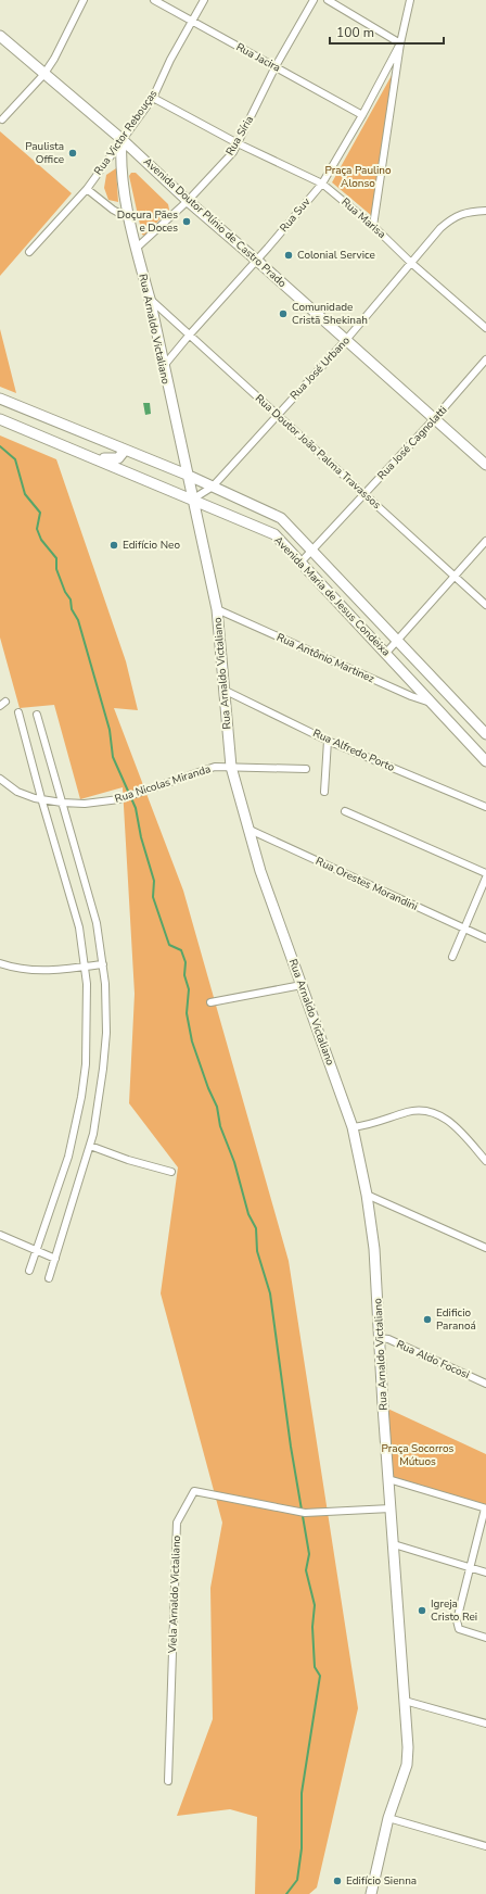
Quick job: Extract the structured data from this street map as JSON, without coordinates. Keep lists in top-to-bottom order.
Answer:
{
  "streets": {
    "street": [
      "Rua Jacira",
      "Rua Victor Rebouças",
      "Rua Síria",
      "Rua Suv",
      "Rua Marisa",
      "Avenida Doutor Plínio de Castro Prado",
      "Rua Arnaldo Victaliano",
      "Rua José Urbano",
      "Rua José Cagnolatti",
      "Rua Doutor João Palma Travassos",
      "Avenida Maria de Jesus Condeixa",
      "Rua Antônio Martinez",
      "Rua Alfredo Porto",
      "Rua Nicolas Miranda",
      "Rua Orestes Morandini",
      "Rua Aldo Focosi",
      "Viela Arnaldo Victaliano"
    ]
  },
  "crossings": [
    ["Rua Jacira", "Rua Victor Rebouças"],
    ["Rua Jacira", "Rua Síria"],
    ["Rua Jacira", "Rua Suv"],
    ["Rua Victor Rebouças", "Rua Marisa"],
    ["Rua Victor Rebouças", "Avenida Doutor Plínio de Castro Prado"],
    ["Rua Victor Rebouças", "Rua Arnaldo Victaliano"],
    ["Rua Síria", "Rua Marisa"],
    ["Rua Síria", "Avenida Doutor Plínio de Castro Prado"],
    ["Rua Síria", "Rua Arnaldo Victaliano"],
    ["Rua Suv", "Rua Marisa"],
    ["Rua Suv", "Avenida Doutor Plínio de Castro Prado"],
    ["Rua Suv", "Rua Arnaldo Victaliano"],
    ["Rua Suv", "Rua Doutor João Palma Travassos"],
    ["Rua Marisa", "Rua José Urbano"],
    ["Avenida Doutor Plínio de Castro Prado", "Rua Arnaldo Victaliano"],
    ["Avenida Doutor Plínio de Castro Prado", "Rua José Urbano"],
    ["Avenida Doutor Plínio de Castro Prado", "Rua José Cagnolatti"],
    ["Rua Arnaldo Victaliano", "Rua José Urbano"],
    ["Rua Arnaldo Victaliano", "Rua Doutor João Palma Travassos"],
    ["Rua Arnaldo Victaliano", "Avenida Maria de Jesus Condeixa"],
    ["Rua Arnaldo Victaliano", "Rua Antônio Martinez"],
    ["Rua Arnaldo Victaliano", "Rua Alfredo Porto"],
    ["Rua Arnaldo Victaliano", "Rua Nicolas Miranda"],
    ["Rua Arnaldo Victaliano", "Rua Orestes Morandini"],
    ["Rua Arnaldo Victaliano", "Rua Aldo Focosi"],
    ["Rua Arnaldo Victaliano", "Viela Arnaldo Victaliano"],
    ["Rua José Urbano", "Rua Doutor João Palma Travassos"],
    ["Rua José Urbano", "Avenida Maria de Jesus Condeixa"],
    ["Rua José Cagnolatti", "Rua Doutor João Palma Travassos"],
    ["Rua José Cagnolatti", "Avenida Maria de Jesus Condeixa"],
    ["Avenida Maria de Jesus Condeixa", "Rua Antônio Martinez"]
  ],
  "parks": ["Praça Paulino Alonso", "Praça Socorros Mútuos"],
  "places": [
    "Paulista Office",
    "Doçura Pães e Doces",
    "Colonial Service",
    "Comunidade Cristã Shekinah",
    "Edifício Neo",
    "Edificio Paranoá",
    "Igreja Cristo Rei",
    "Edifício Sienna"
  ],
  "scale_bar": "100 m"
}
